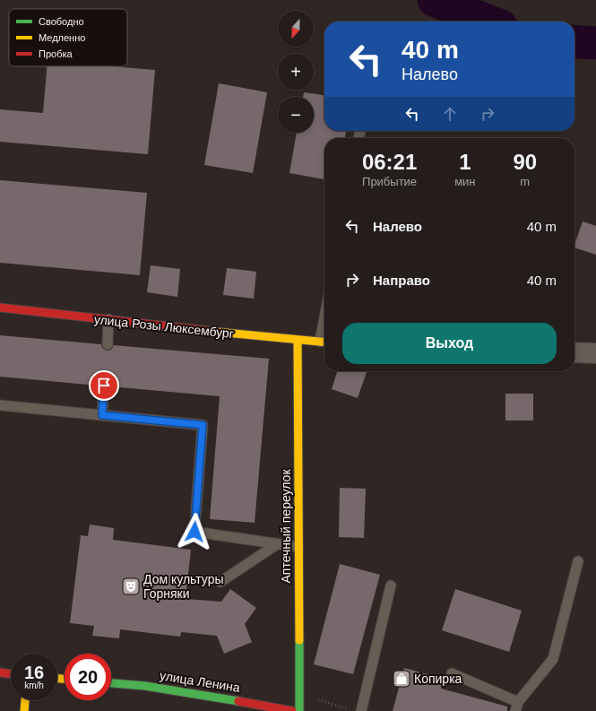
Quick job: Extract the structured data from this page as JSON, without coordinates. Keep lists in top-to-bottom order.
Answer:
{
  "streets": {
    "street": ["улица Розы Люксембург", "Аптечный переулок", "улица Ленина"]
  },
  "crossings": [
    ["улица Розы Люксембург", "Аптечный переулок"]
  ],
  "places": {
    "theatre": ["Дом культуры Горняки"],
    "shop": ["Копирка"]
  },
  "legend": ["Свободно", "Медленно", "Пробка"],
  "north": "bottom",
  "page": {
    "map_buttons": ["+", "−"],
    "turn": ["40 m", "Налево"],
    "eta": [
      "06:21",
      "Прибытие",
      "1",
      "мин",
      "90",
      "m"
    ],
    "list": [
      {
        "name": "Налево",
        "value": "40 m"
      },
      {
        "name": "Направо",
        "value": "40 m"
      }
    ],
    "buttons": "Выход",
    "speed": "16 km/h",
    "limit": "20"
  }
}
